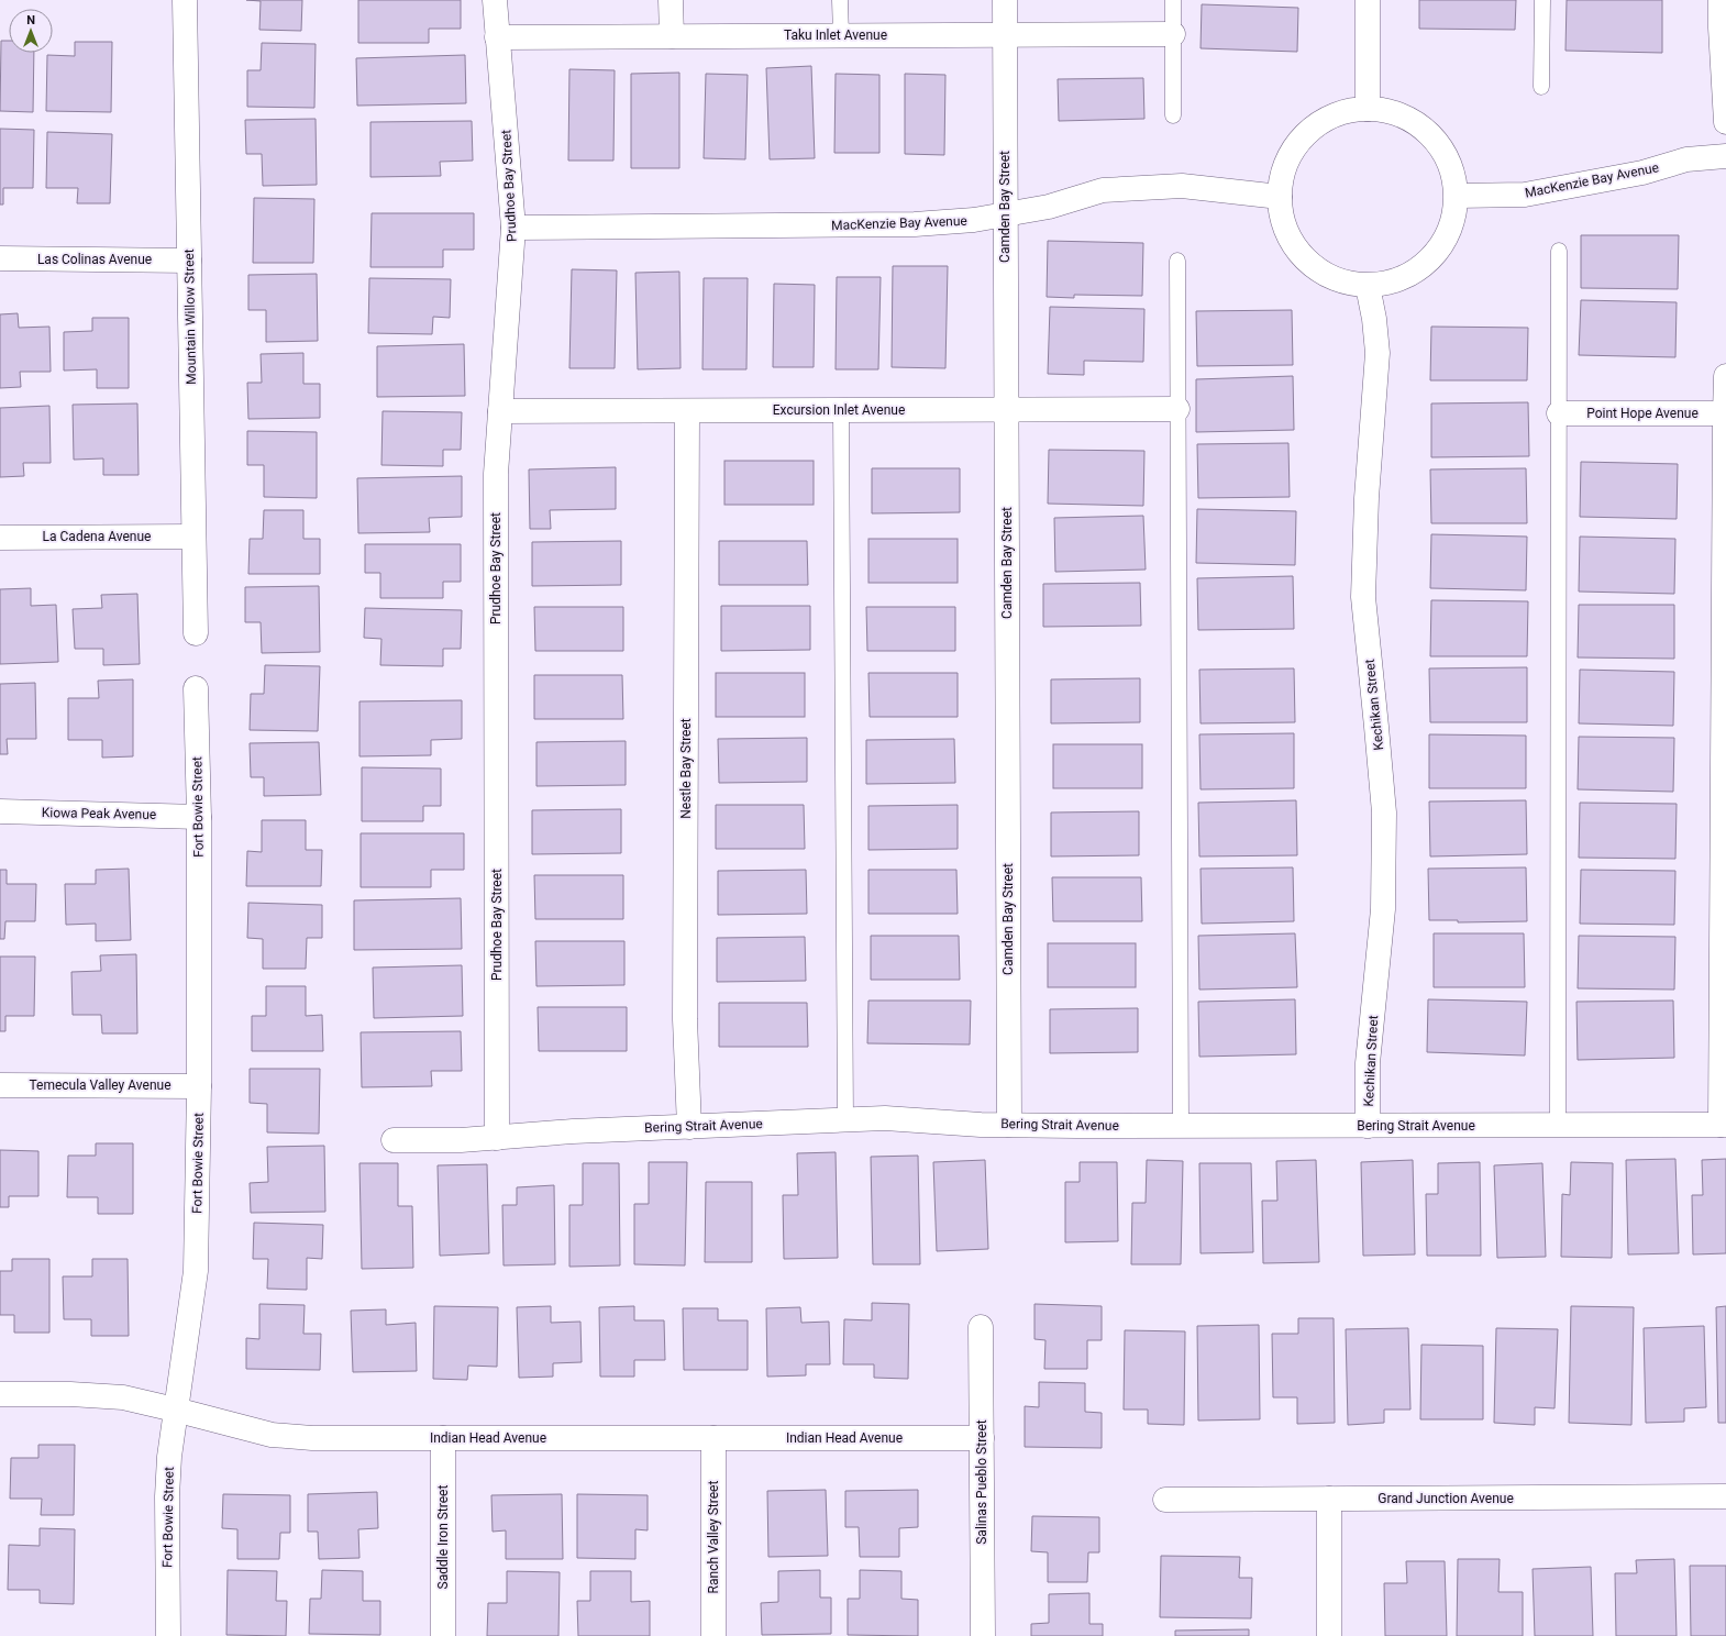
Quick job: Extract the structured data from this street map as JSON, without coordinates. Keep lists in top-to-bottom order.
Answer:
{
  "streets": {
    "street": [
      "Taku Inlet Avenue",
      "MacKenzie Bay Avenue",
      "Prudhoe Bay Street",
      "Camden Bay Street",
      "Las Colinas Avenue",
      "Mountain Willow Street",
      "Excursion Inlet Avenue",
      "Point Hope Avenue",
      "La Cadena Avenue",
      "Kechikan Street",
      "Nestle Bay Street",
      "Fort Bowie Street",
      "Kiowa Peak Avenue",
      "Temecula Valley Avenue",
      "Bering Strait Avenue",
      "Indian Head Avenue",
      "Salinas Pueblo Street",
      "Grand Junction Avenue",
      "Saddle Iron Street",
      "Ranch Valley Street"
    ]
  },
  "crossings": [
    ["Taku Inlet Avenue", "Prudhoe Bay Street"],
    ["Taku Inlet Avenue", "Camden Bay Street"],
    ["MacKenzie Bay Avenue", "Prudhoe Bay Street"],
    ["MacKenzie Bay Avenue", "Camden Bay Street"],
    ["Prudhoe Bay Street", "Excursion Inlet Avenue"],
    ["Prudhoe Bay Street", "Bering Strait Avenue"],
    ["Camden Bay Street", "Excursion Inlet Avenue"],
    ["Camden Bay Street", "Bering Strait Avenue"],
    ["Las Colinas Avenue", "Mountain Willow Street"],
    ["Mountain Willow Street", "La Cadena Avenue"],
    ["Excursion Inlet Avenue", "Nestle Bay Street"],
    ["Kechikan Street", "Bering Strait Avenue"],
    ["Nestle Bay Street", "Bering Strait Avenue"],
    ["Fort Bowie Street", "Kiowa Peak Avenue"],
    ["Fort Bowie Street", "Temecula Valley Avenue"],
    ["Fort Bowie Street", "Indian Head Avenue"],
    ["Indian Head Avenue", "Salinas Pueblo Street"],
    ["Indian Head Avenue", "Saddle Iron Street"],
    ["Indian Head Avenue", "Ranch Valley Street"]
  ],
  "north": "top"
}
